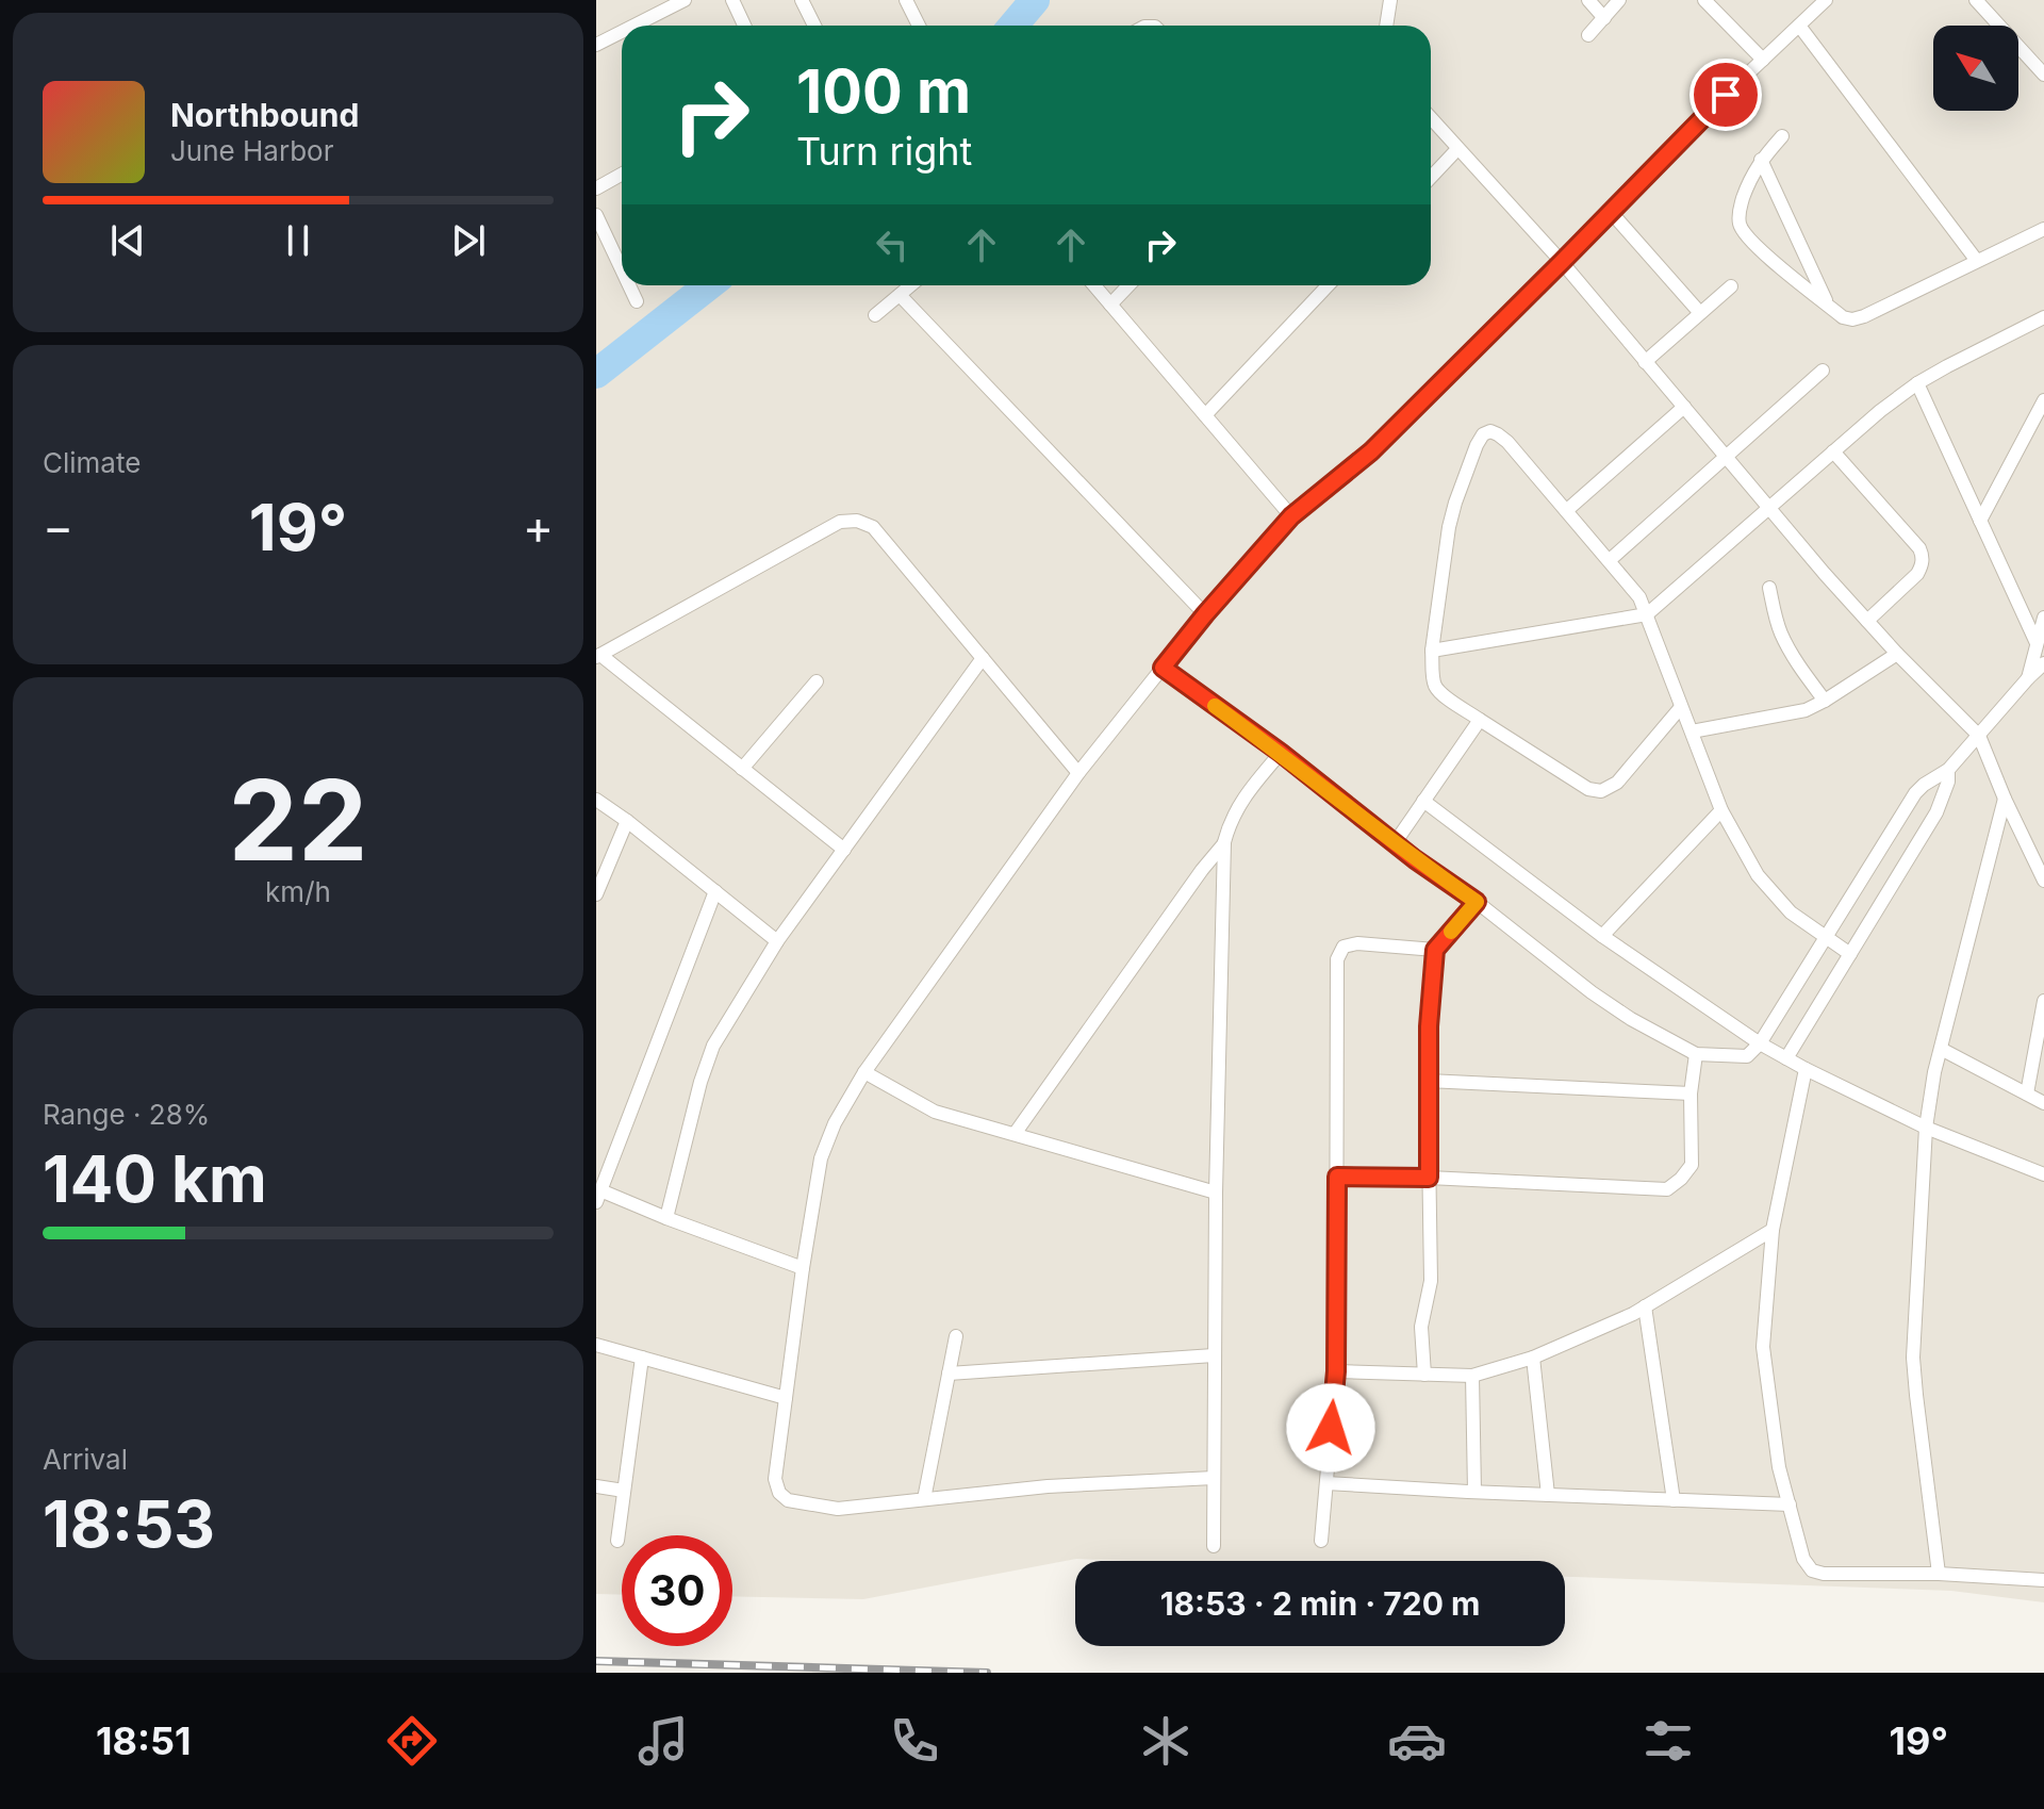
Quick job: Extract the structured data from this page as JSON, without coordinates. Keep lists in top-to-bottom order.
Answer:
{
  "north": "top left",
  "page": {
    "turn": ["100 m", "Turn right"],
    "song": ["Northbound", "June Harbor"],
    "tile": [
      "Climate",
      ["22", "km/h"],
      ["Range · 28%", "140 km"],
      ["Arrival", "18:53"]
    ],
    "heat": ["−", "19°", "+"],
    "limit": "30",
    "trip": "18:53 · 2 min · 720 m",
    "tabs": ["18:51", "19°"]
  }
}
